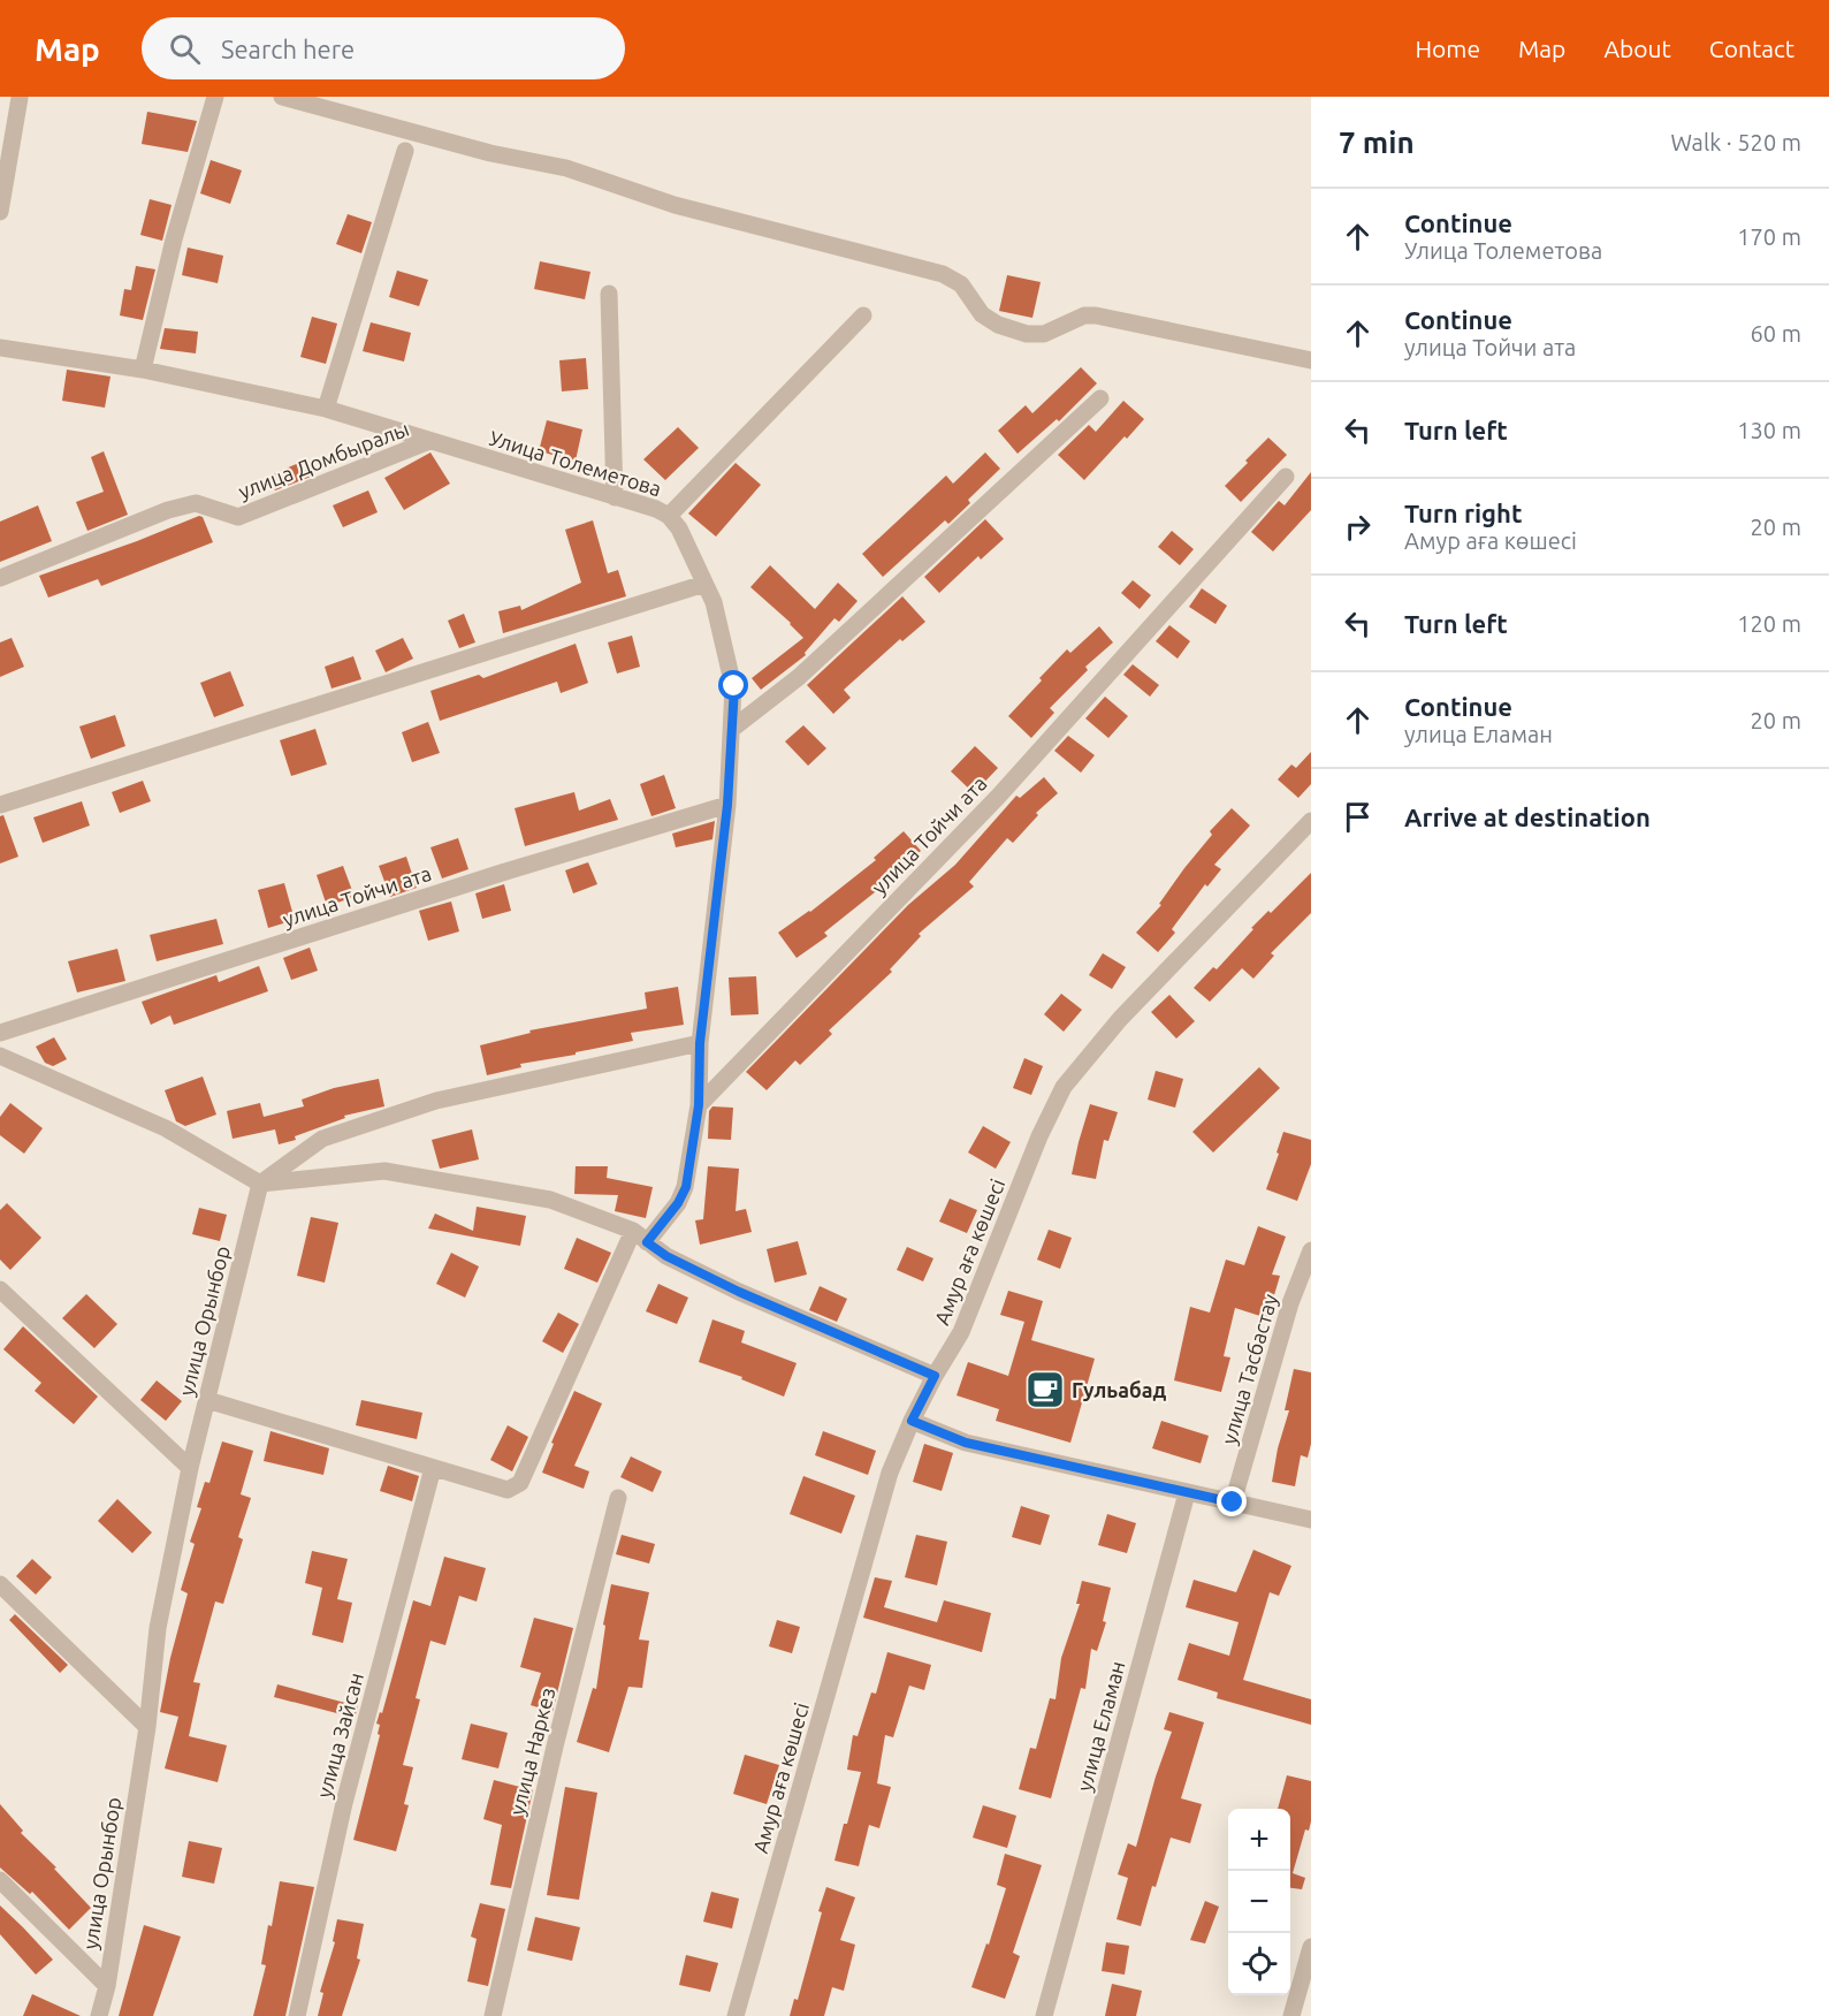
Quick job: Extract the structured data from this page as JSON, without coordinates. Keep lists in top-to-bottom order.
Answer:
{
  "streets": {
    "street": [
      "улица Домбыралы",
      "Улица Толеметова",
      "улица Тойчи ата",
      "Амур аға көшесі",
      "улица Орынбор",
      "улица Тасбастау",
      "улица Еламан",
      "улица Зайсан",
      "улица Наркез"
    ]
  },
  "crossings": [
    ["улица Домбыралы", "Улица Толеметова"],
    ["Улица Толеметова", "улица Тойчи ата"]
  ],
  "places": {
    "cafe": ["Гульабад"]
  },
  "page": {
    "header": "Map",
    "search": "Search here",
    "nav": [
      "Home",
      "Map",
      "About",
      "Contact"
    ],
    "heading": ["7 min", "Walk · 520 m"],
    "list": [
      ["Continue", "Улица Толеметова", "170 m"],
      ["Continue", "улица Тойчи ата", "60 m"],
      ["Turn left", "130 m"],
      ["Turn right", "Амур аға көшесі", "20 m"],
      ["Turn left", "120 m"],
      ["Continue", "улица Еламан", "20 m"],
      "Arrive at destination"
    ],
    "map_buttons": ["+", "−"]
  }
}
